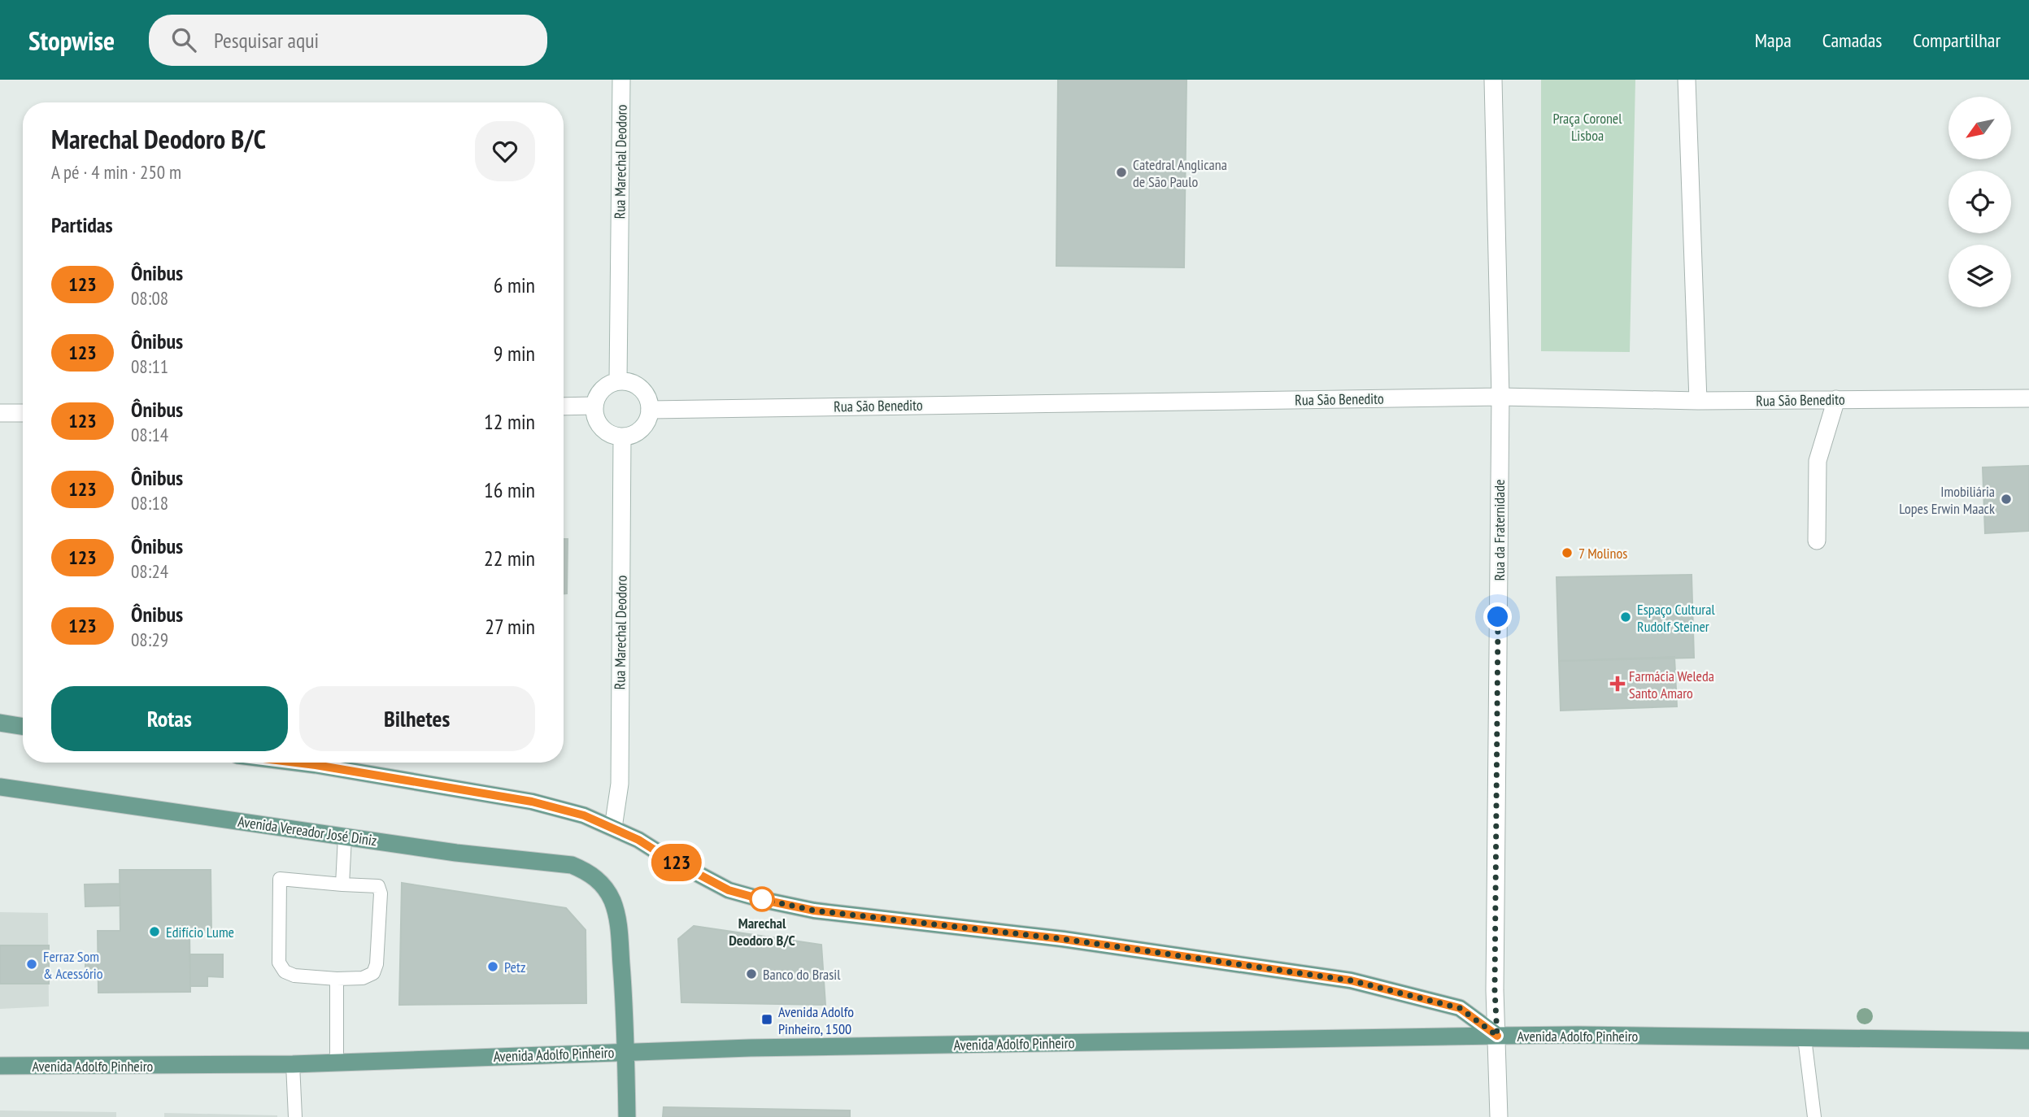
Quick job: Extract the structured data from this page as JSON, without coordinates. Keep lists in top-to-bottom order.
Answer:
{
  "streets": {
    "main road": ["Avenida Vereador José Diniz", "Avenida Adolfo Pinheiro"],
    "street": ["Rua Marechal Deodoro", "Rua São Benedito", "Rua da Fraternidade"]
  },
  "crossings": [
    ["Rua Marechal Deodoro", "Rua São Benedito"],
    ["Rua São Benedito", "Rua da Fraternidade"],
    ["Rua da Fraternidade", "Avenida Adolfo Pinheiro"],
    ["Avenida Vereador José Diniz", "Avenida Adolfo Pinheiro"]
  ],
  "parks": ["Praça Coronel Lisboa"],
  "places": {
    "other": [
      "Catedral Anglicana de São Paulo",
      "Imobiliária Lopes Erwin Maack",
      "7 Molinos",
      "Espaço Cultural Rudolf Steiner",
      "Marechal Deodoro B/C",
      "Edifício Lume",
      "Ferraz Som & Acessório",
      "Petz",
      "Banco do Brasil"
    ],
    "health": ["Farmácia Weleda Santo Amaro"],
    "transit": ["Avenida Adolfo Pinheiro, 1500"]
  },
  "lines": ["bus line 123"],
  "north": "bottom left",
  "page": {
    "header": "Stopwise",
    "search": "Pesquisar aqui",
    "nav": ["Mapa", "Camadas", "Compartilhar"],
    "on_map": "123",
    "heading": [
      ["Marechal Deodoro B/C", "A pé · 4 min · 250 m"],
      "Partidas"
    ],
    "list": [
      {
        "mark": "123",
        "name": "Ônibus",
        "note": "08:08",
        "value": "6 min"
      },
      {
        "mark": "123",
        "name": "Ônibus",
        "note": "08:11",
        "value": "9 min"
      },
      {
        "mark": "123",
        "name": "Ônibus",
        "note": "08:14",
        "value": "12 min"
      },
      {
        "mark": "123",
        "name": "Ônibus",
        "note": "08:18",
        "value": "16 min"
      },
      {
        "mark": "123",
        "name": "Ônibus",
        "note": "08:24",
        "value": "22 min"
      },
      {
        "mark": "123",
        "name": "Ônibus",
        "note": "08:29",
        "value": "27 min"
      }
    ],
    "buttons": ["Rotas", "Bilhetes"]
  }
}
